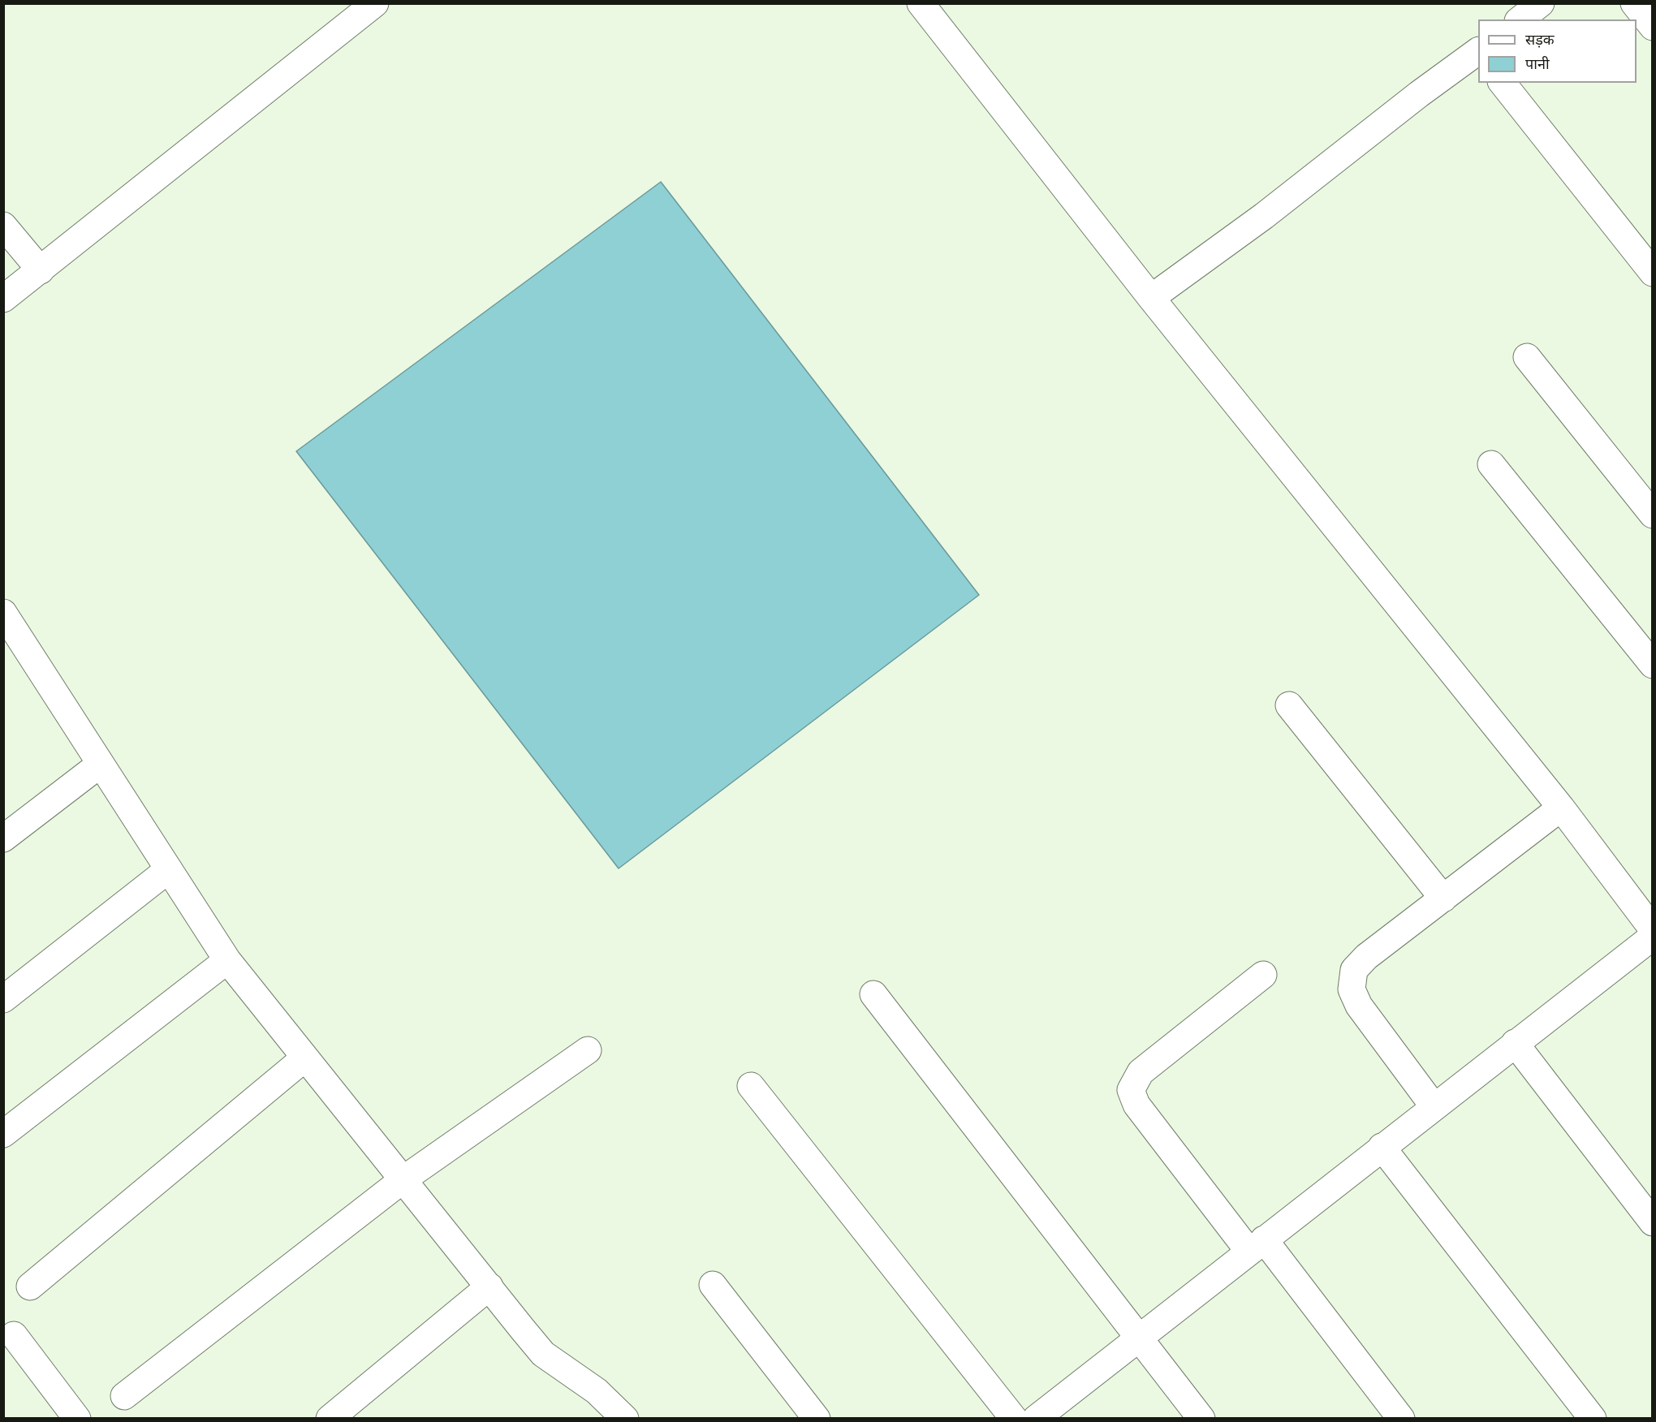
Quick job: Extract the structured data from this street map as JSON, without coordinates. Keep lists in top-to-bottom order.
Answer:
{
  "legend": ["सड़क", "पानी"]
}
